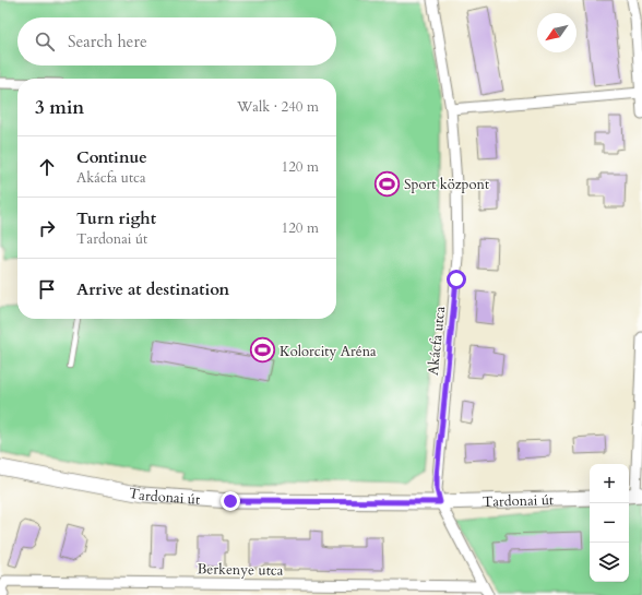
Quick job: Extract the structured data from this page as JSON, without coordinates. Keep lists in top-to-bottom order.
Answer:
{
  "streets": {
    "street": ["Akácfa utca", "Tardonai út", "Berkenye utca"]
  },
  "crossings": [
    ["Akácfa utca", "Tardonai út"],
    ["Akácfa utca", "Berkenye utca"]
  ],
  "places": {
    "sports": ["Sport központ", "Kolorcity Aréna"]
  },
  "north": "bottom left",
  "page": {
    "search": "Search here",
    "heading": ["3 min", "Walk · 240 m"],
    "list": [
      ["Continue", "Akácfa utca", "120 m"],
      ["Turn right", "Tardonai út", "120 m"],
      "Arrive at destination"
    ],
    "map_buttons": ["+", "−"]
  }
}
